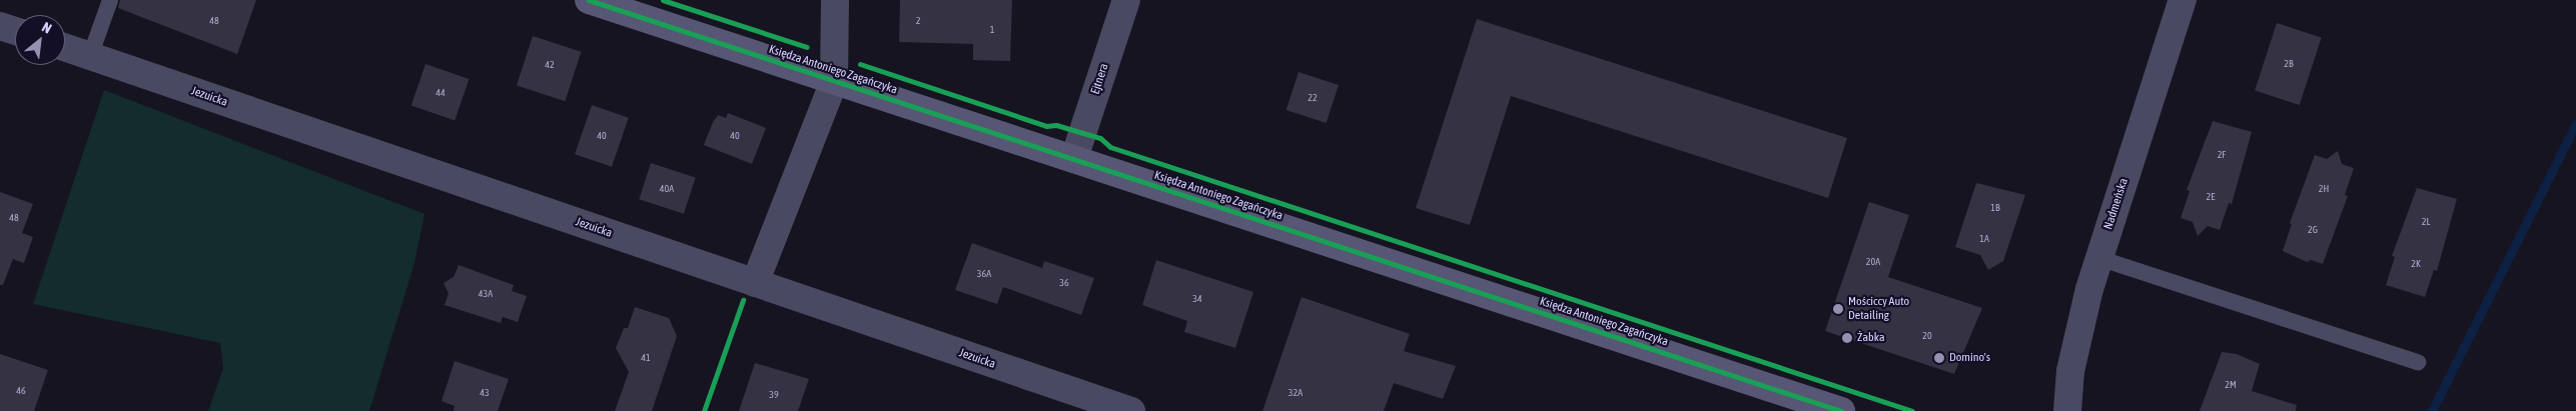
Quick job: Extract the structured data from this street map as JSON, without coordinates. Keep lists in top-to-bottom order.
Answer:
{
  "streets": {
    "street": [
      "Księdza Antoniego Zagańczyka",
      "Ejtnera",
      "Jezuicka",
      "Nadmeńska"
    ]
  },
  "crossings": [
    ["Księdza Antoniego Zagańczyka", "Ejtnera"]
  ],
  "places": ["Mościccy Auto Detailing", "Żabka", "Domino's"],
  "house_numbers": [
    "48",
    "2",
    "1",
    "2B",
    "42",
    "44",
    "22",
    "40",
    "40",
    "2F",
    "40A",
    "2H",
    "2E",
    "1B",
    "48",
    "2L",
    "2G",
    "1A",
    "20A",
    "2K",
    "36A",
    "36",
    "43A",
    "34",
    "20",
    "41",
    "2M",
    "46",
    "43",
    "32A",
    "39"
  ],
  "north": "top right"
}
